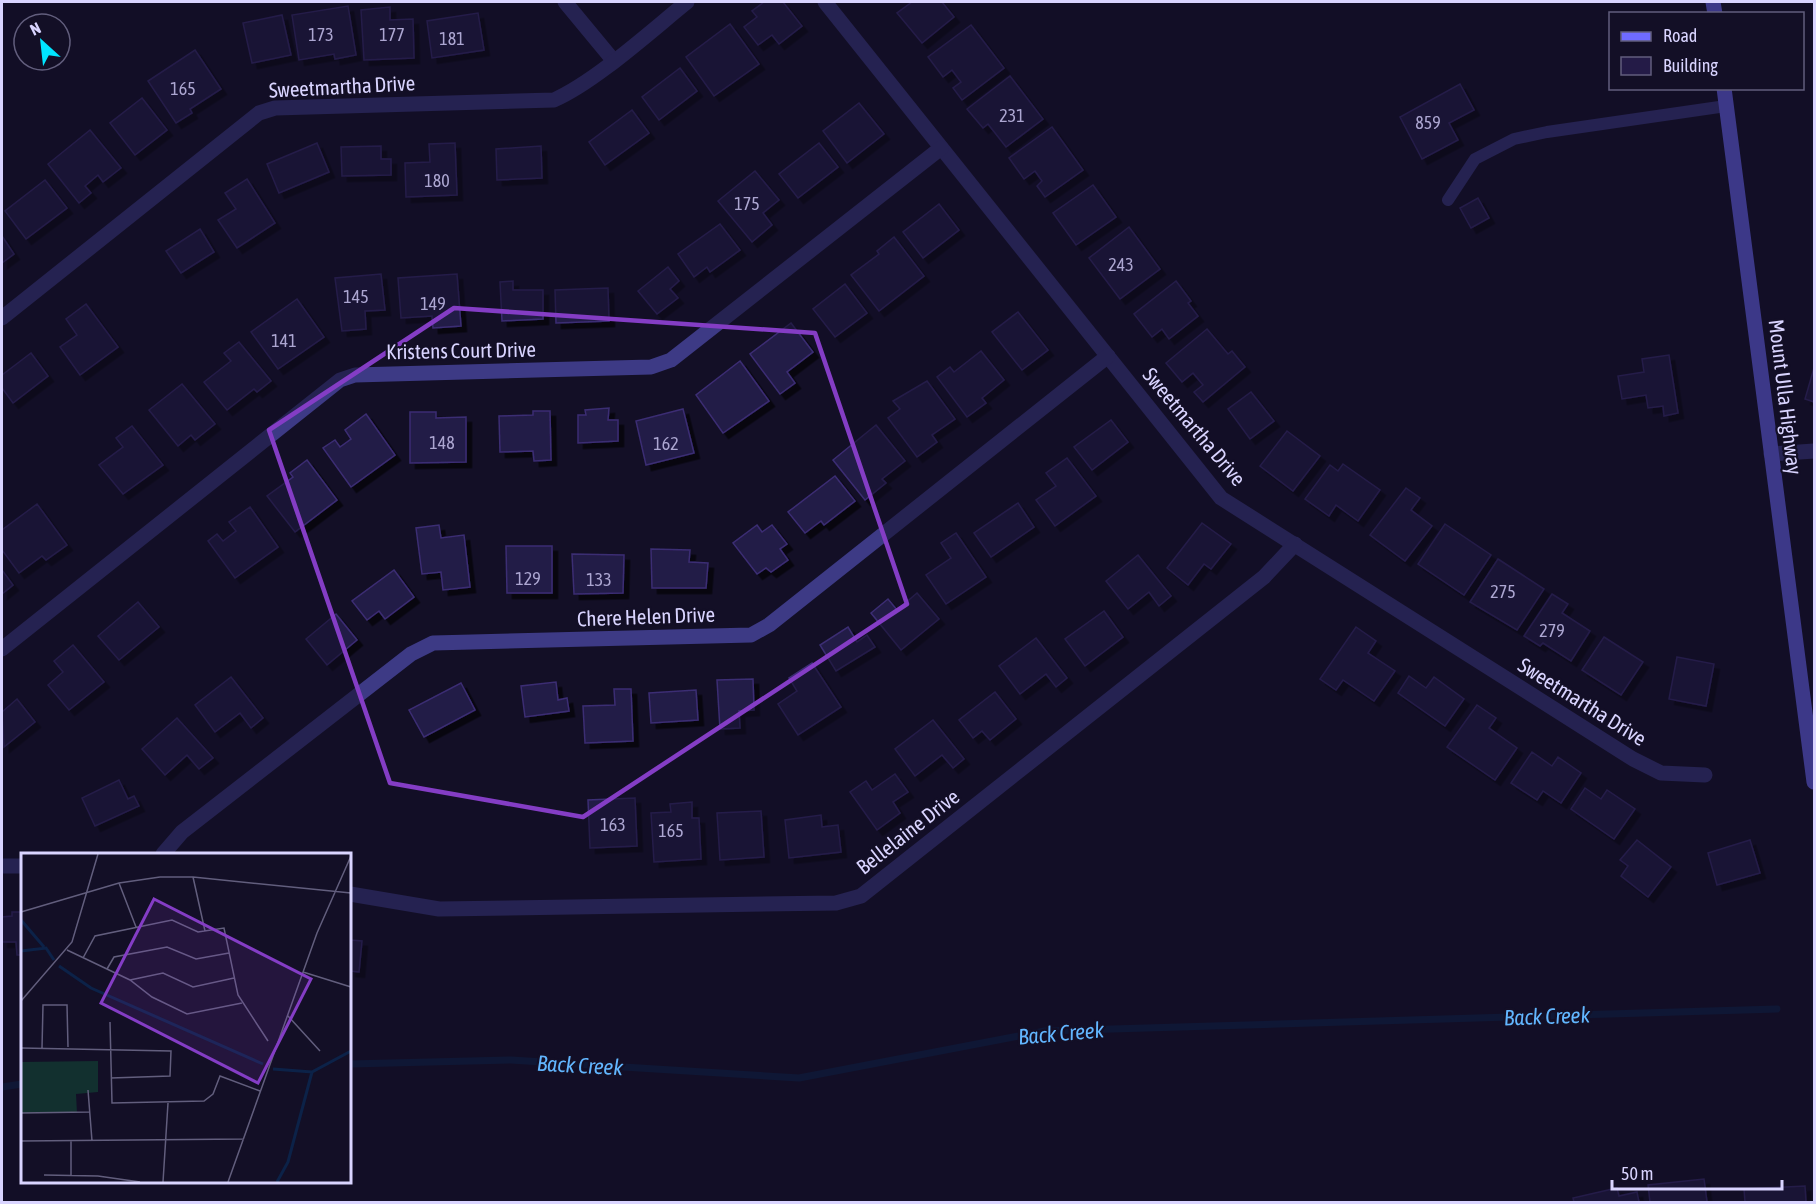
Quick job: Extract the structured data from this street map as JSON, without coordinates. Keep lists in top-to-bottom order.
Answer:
{
  "streets": {
    "main road": ["Mount Ulla Highway"],
    "street": [
      "Sweetmartha Drive",
      "Kristens Court Drive",
      "Chere Helen Drive",
      "Bellelaine Drive"
    ]
  },
  "crossings": [
    ["Sweetmartha Drive", "Kristens Court Drive"],
    ["Sweetmartha Drive", "Chere Helen Drive"],
    ["Sweetmartha Drive", "Bellelaine Drive"]
  ],
  "water": ["Back Creek"],
  "house_numbers": [
    "173",
    "177",
    "181",
    "165",
    "231",
    "859",
    "180",
    "175",
    "243",
    "145",
    "149",
    "141",
    "148",
    "162",
    "129",
    "133",
    "275",
    "279",
    "163",
    "165"
  ],
  "legend": ["Road", "Building"],
  "scale_bar": "50 m",
  "north": "top left"
}
